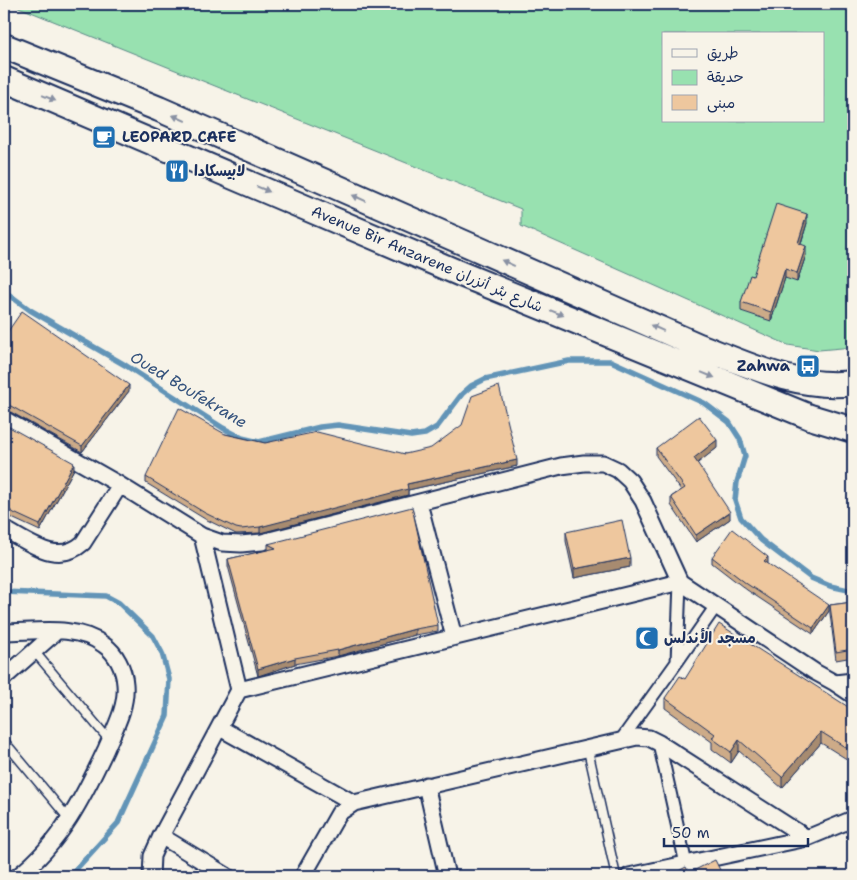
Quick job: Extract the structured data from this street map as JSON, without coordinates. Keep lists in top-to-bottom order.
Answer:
{
  "streets": {
    "main road": ["Avenue Bir Anzarene شارع بئر أنزران"]
  },
  "water": ["Oued Boufekrane"],
  "places": {
    "cafe": ["LEOPARD CAFE"],
    "restaurant": ["لابيسكادا"],
    "bus stop": ["Zahwa"],
    "mosque": ["مسجد الأندلس"]
  },
  "legend": ["طريق", "حديقة", "مبنى"],
  "scale_bar": "50 m"
}
